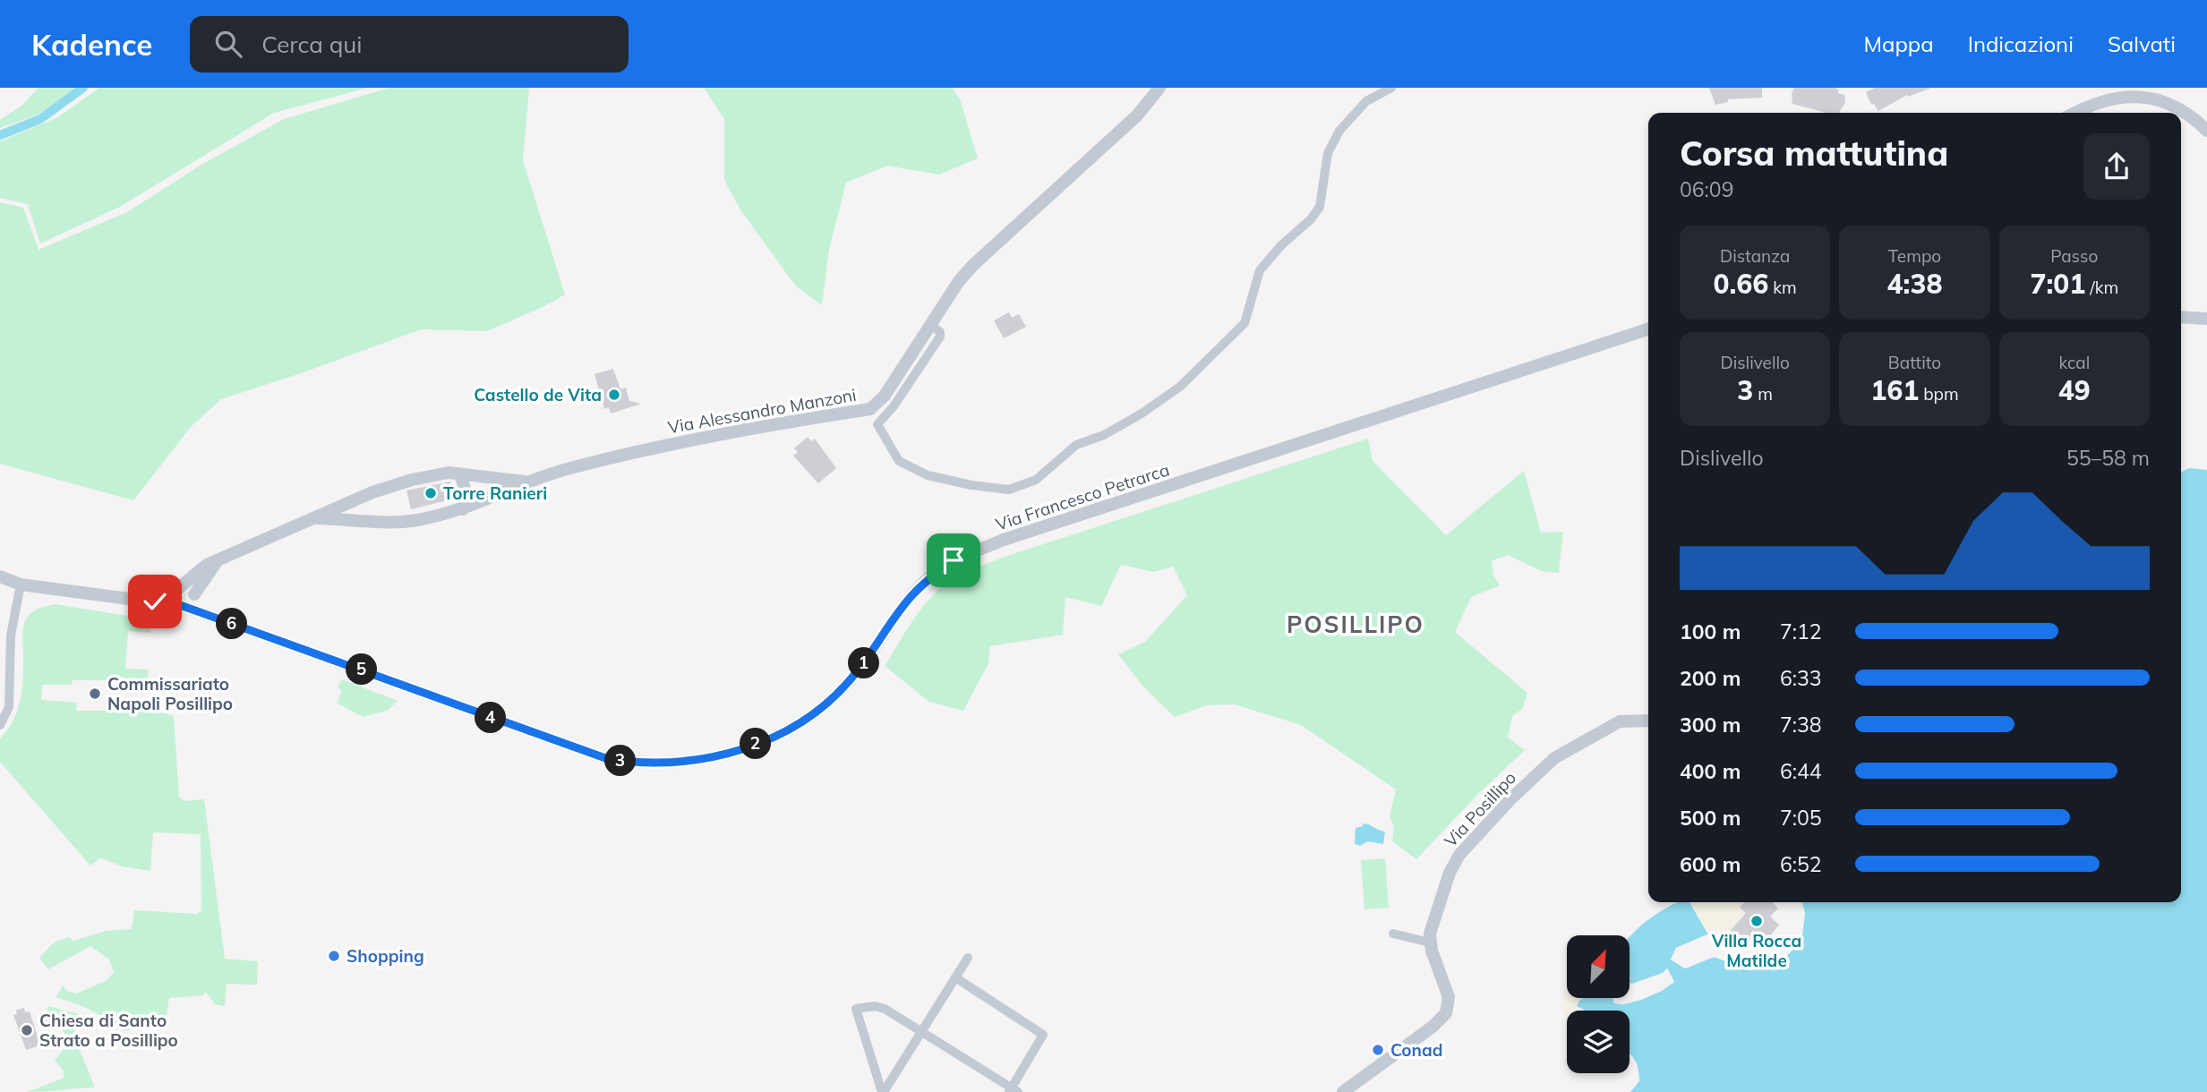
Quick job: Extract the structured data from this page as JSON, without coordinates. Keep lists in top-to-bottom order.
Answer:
{
  "streets": {
    "street": ["Via Alessandro Manzoni", "Via Francesco Petrarca", "Via Posillipo"]
  },
  "crossings": [
    ["Via Alessandro Manzoni", "Via Francesco Petrarca"]
  ],
  "districts": ["POSILLIPO"],
  "places": [
    "Castello de Vita",
    "Torre Ranieri",
    "Commissariato Napoli Posillipo",
    "Villa Rocca Matilde",
    "Shopping",
    "Chiesa di Santo Strato a Posillipo",
    "Conad"
  ],
  "north": "top right",
  "page": {
    "header": "Kadence",
    "search": "Cerca qui",
    "nav": ["Mappa", "Indicazioni", "Salvati"],
    "heading": ["Corsa mattutina", "06:09"],
    "stats": [
      ["Distanza", "0.66 km"],
      ["Tempo", "4:38"],
      ["Passo", "7:01 /km"],
      ["Dislivello", "3 m"],
      ["Battito", "161 bpm"],
      ["kcal", "49"]
    ],
    "chart": ["Dislivello", "55–58 m"],
    "pins": [
      "6",
      "1",
      "5",
      "4",
      "2",
      "3"
    ],
    "list": [
      {
        "name": "100 m",
        "note": "7:12"
      },
      {
        "name": "200 m",
        "note": "6:33"
      },
      {
        "name": "300 m",
        "note": "7:38"
      },
      {
        "name": "400 m",
        "note": "6:44"
      },
      {
        "name": "500 m",
        "note": "7:05"
      },
      {
        "name": "600 m",
        "note": "6:52"
      }
    ]
  }
}
